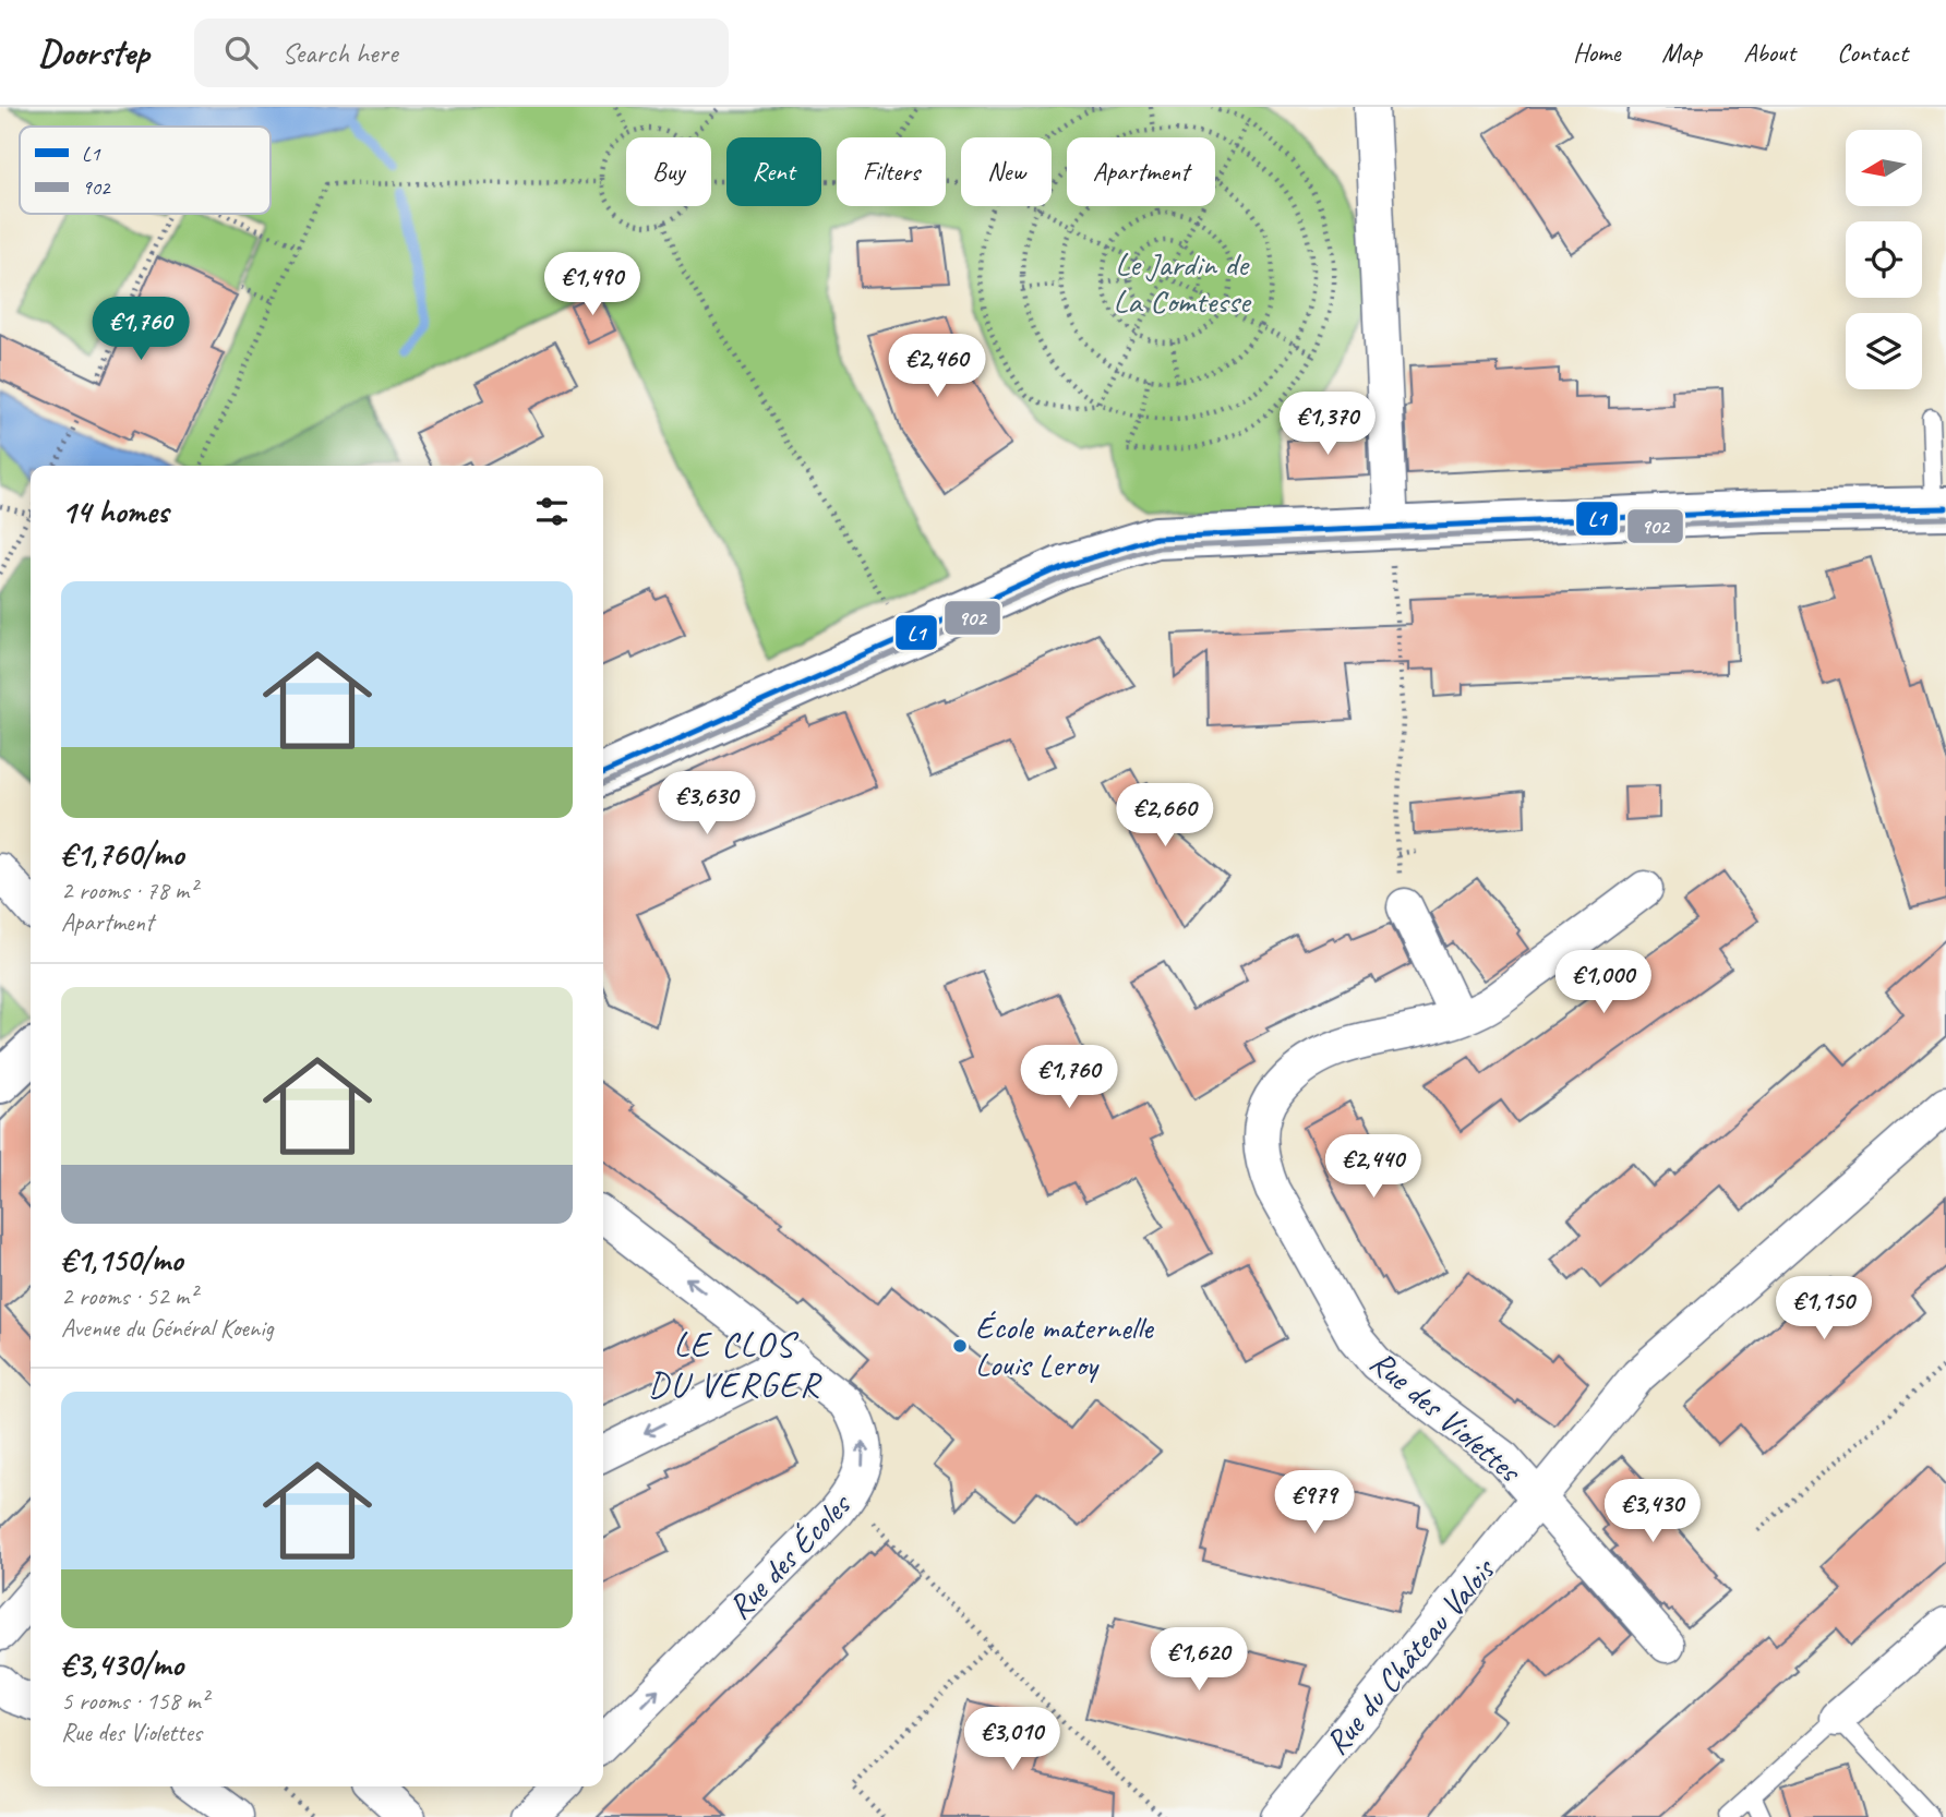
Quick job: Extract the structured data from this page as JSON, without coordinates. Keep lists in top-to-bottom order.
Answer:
{
  "streets": {
    "street": ["Rue des Violettes", "Rue des Écoles", "Rue du Château Valois"]
  },
  "crossings": [
    ["Rue des Violettes", "Rue du Château Valois"]
  ],
  "districts": ["LE CLOS DU VERGER"],
  "parks": ["Le Jardin de La Comtesse"],
  "places": ["École maternelle Louis Leroy"],
  "lines": ["transit line L1", "transit line 902"],
  "legend": ["L1", "902"],
  "north": "left",
  "page": {
    "header": "Doorstep",
    "search": "Search here",
    "nav": [
      "Home",
      "Map",
      "About",
      "Contact"
    ],
    "chip": [
      "Buy",
      "Rent",
      "Filters",
      "New",
      "Apartment"
    ],
    "price": [
      "€1,490",
      "€1,760",
      "€2,460",
      "€1,370",
      "€3,630",
      "€2,660",
      "€1,000",
      "€1,760",
      "€2,440",
      "€1,150",
      "€979",
      "€3,430",
      "€1,620",
      "€3,010"
    ],
    "heading": "14 homes",
    "list": [
      {
        "name": "€1,760/mo",
        "note": "2 rooms · 78 m² · Apartment"
      },
      {
        "name": "€1,150/mo",
        "note": "2 rooms · 52 m² · Avenue du Général Koenig"
      },
      {
        "name": "€3,430/mo",
        "note": "5 rooms · 158 m² · Rue des Violettes"
      }
    ]
  }
}
